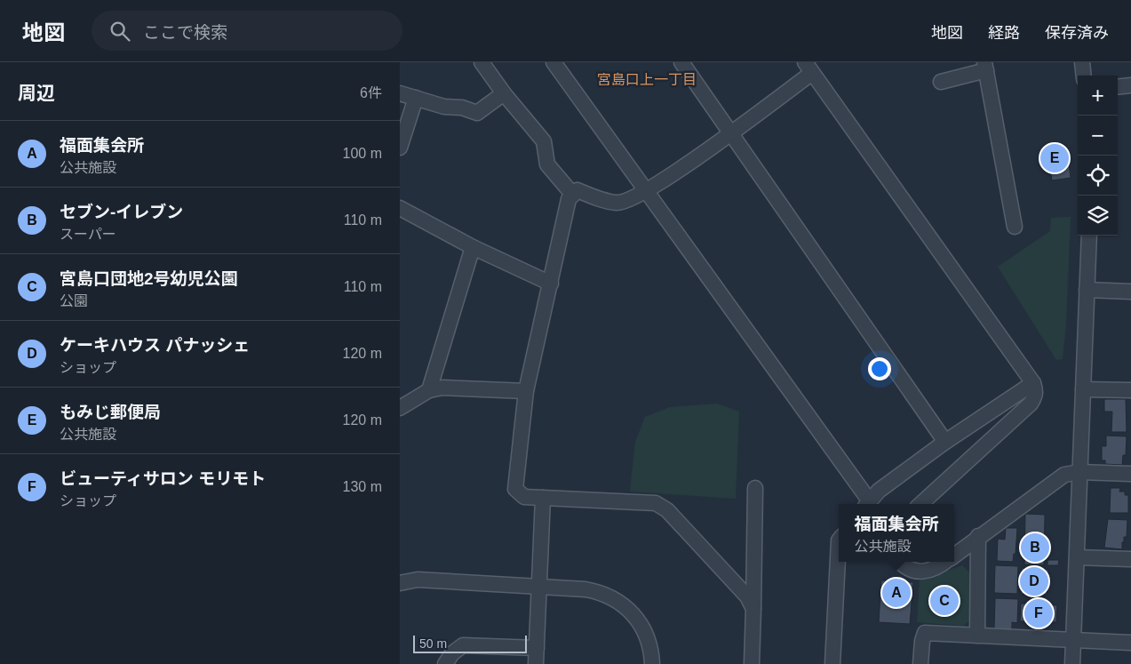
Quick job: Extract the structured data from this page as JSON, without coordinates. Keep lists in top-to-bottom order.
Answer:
{
  "districts": ["宮島口上一丁目"],
  "scale_bar": "50 m",
  "page": {
    "header": "地図",
    "search": "ここで検索",
    "nav": ["地図", "経路", "保存済み"],
    "heading": ["周辺", "6件"],
    "map_buttons": ["+", "−"],
    "list": [
      {
        "mark": "A",
        "name": "福面集会所",
        "note": "公共施設",
        "value": "100 m"
      },
      {
        "mark": "B",
        "name": "セブン-イレブン",
        "note": "スーパー",
        "value": "110 m"
      },
      {
        "mark": "C",
        "name": "宮島口団地2号幼児公園",
        "note": "公園",
        "value": "110 m"
      },
      {
        "mark": "D",
        "name": "ケーキハウス パナッシェ",
        "note": "ショップ",
        "value": "120 m"
      },
      {
        "mark": "E",
        "name": "もみじ郵便局",
        "note": "公共施設",
        "value": "120 m"
      },
      {
        "mark": "F",
        "name": "ビューティサロン モリモト",
        "note": "ショップ",
        "value": "130 m"
      }
    ],
    "pins": [
      "E",
      "B",
      "D",
      "A",
      "C",
      "F"
    ],
    "popup": ["福面集会所", "公共施設"],
    "scale": "50 m"
  }
}
